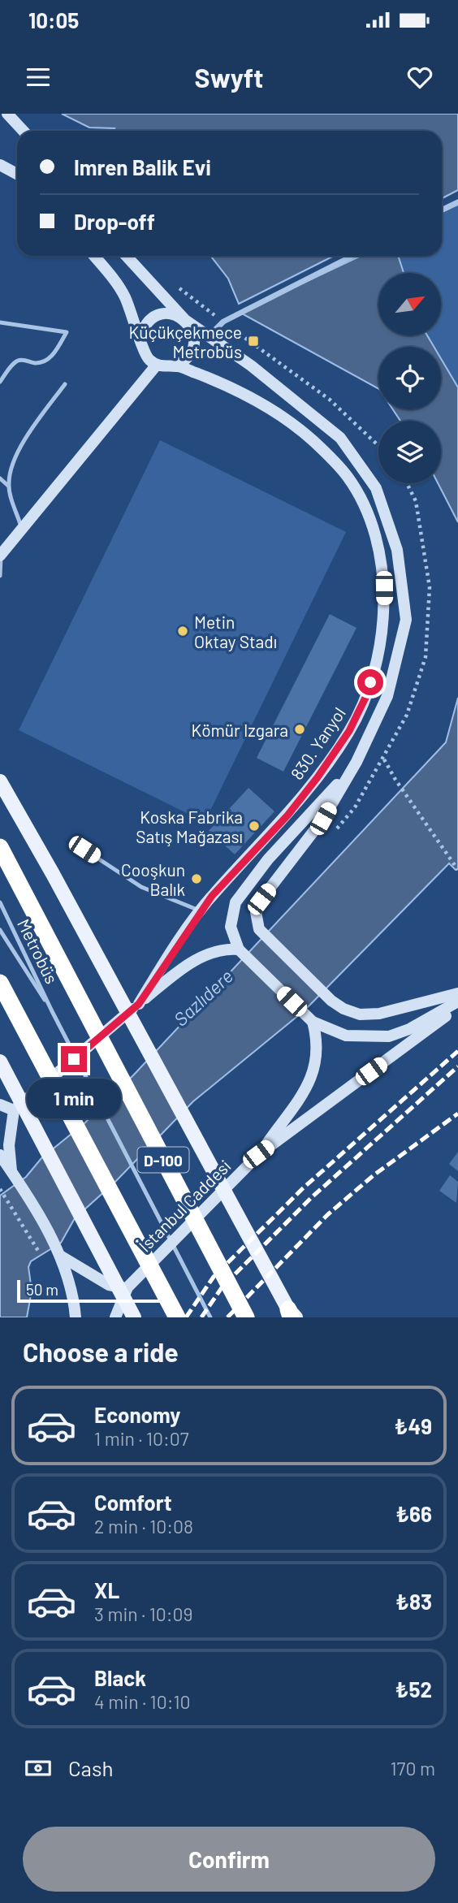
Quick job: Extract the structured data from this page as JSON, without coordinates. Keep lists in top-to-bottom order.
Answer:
{
  "streets": {
    "highway": ["D-100"],
    "main road": ["830. Yanyol", "İstanbul Caddesi"],
    "lane": ["Metrobüs"]
  },
  "water": ["Sazlıdere"],
  "places": {
    "transit": ["Küçükçekmece Metrobüs"],
    "other": [
      "Metin Oktay Stadı",
      "Kömür Izgara",
      "Koska Fabrika Satış Mağazası",
      "Cooşkun Balık"
    ]
  },
  "scale_bar": "50 m",
  "north": "top right",
  "page": {
    "status": "10:05",
    "header": "Swyft",
    "banner": ["Imren Balik Evi", "Drop-off"],
    "bubble": "1 min",
    "scale": "50 m",
    "heading": "Choose a ride",
    "list": [
      {
        "name": "Economy",
        "note": "1 min · 10:07",
        "value": "₺49"
      },
      {
        "name": "Comfort",
        "note": "2 min · 10:08",
        "value": "₺66"
      },
      {
        "name": "XL",
        "note": "3 min · 10:09",
        "value": "₺83"
      },
      {
        "name": "Black",
        "note": "4 min · 10:10",
        "value": "₺52"
      }
    ],
    "pay": ["Cash", "170 m"],
    "buttons": "Confirm"
  }
}
